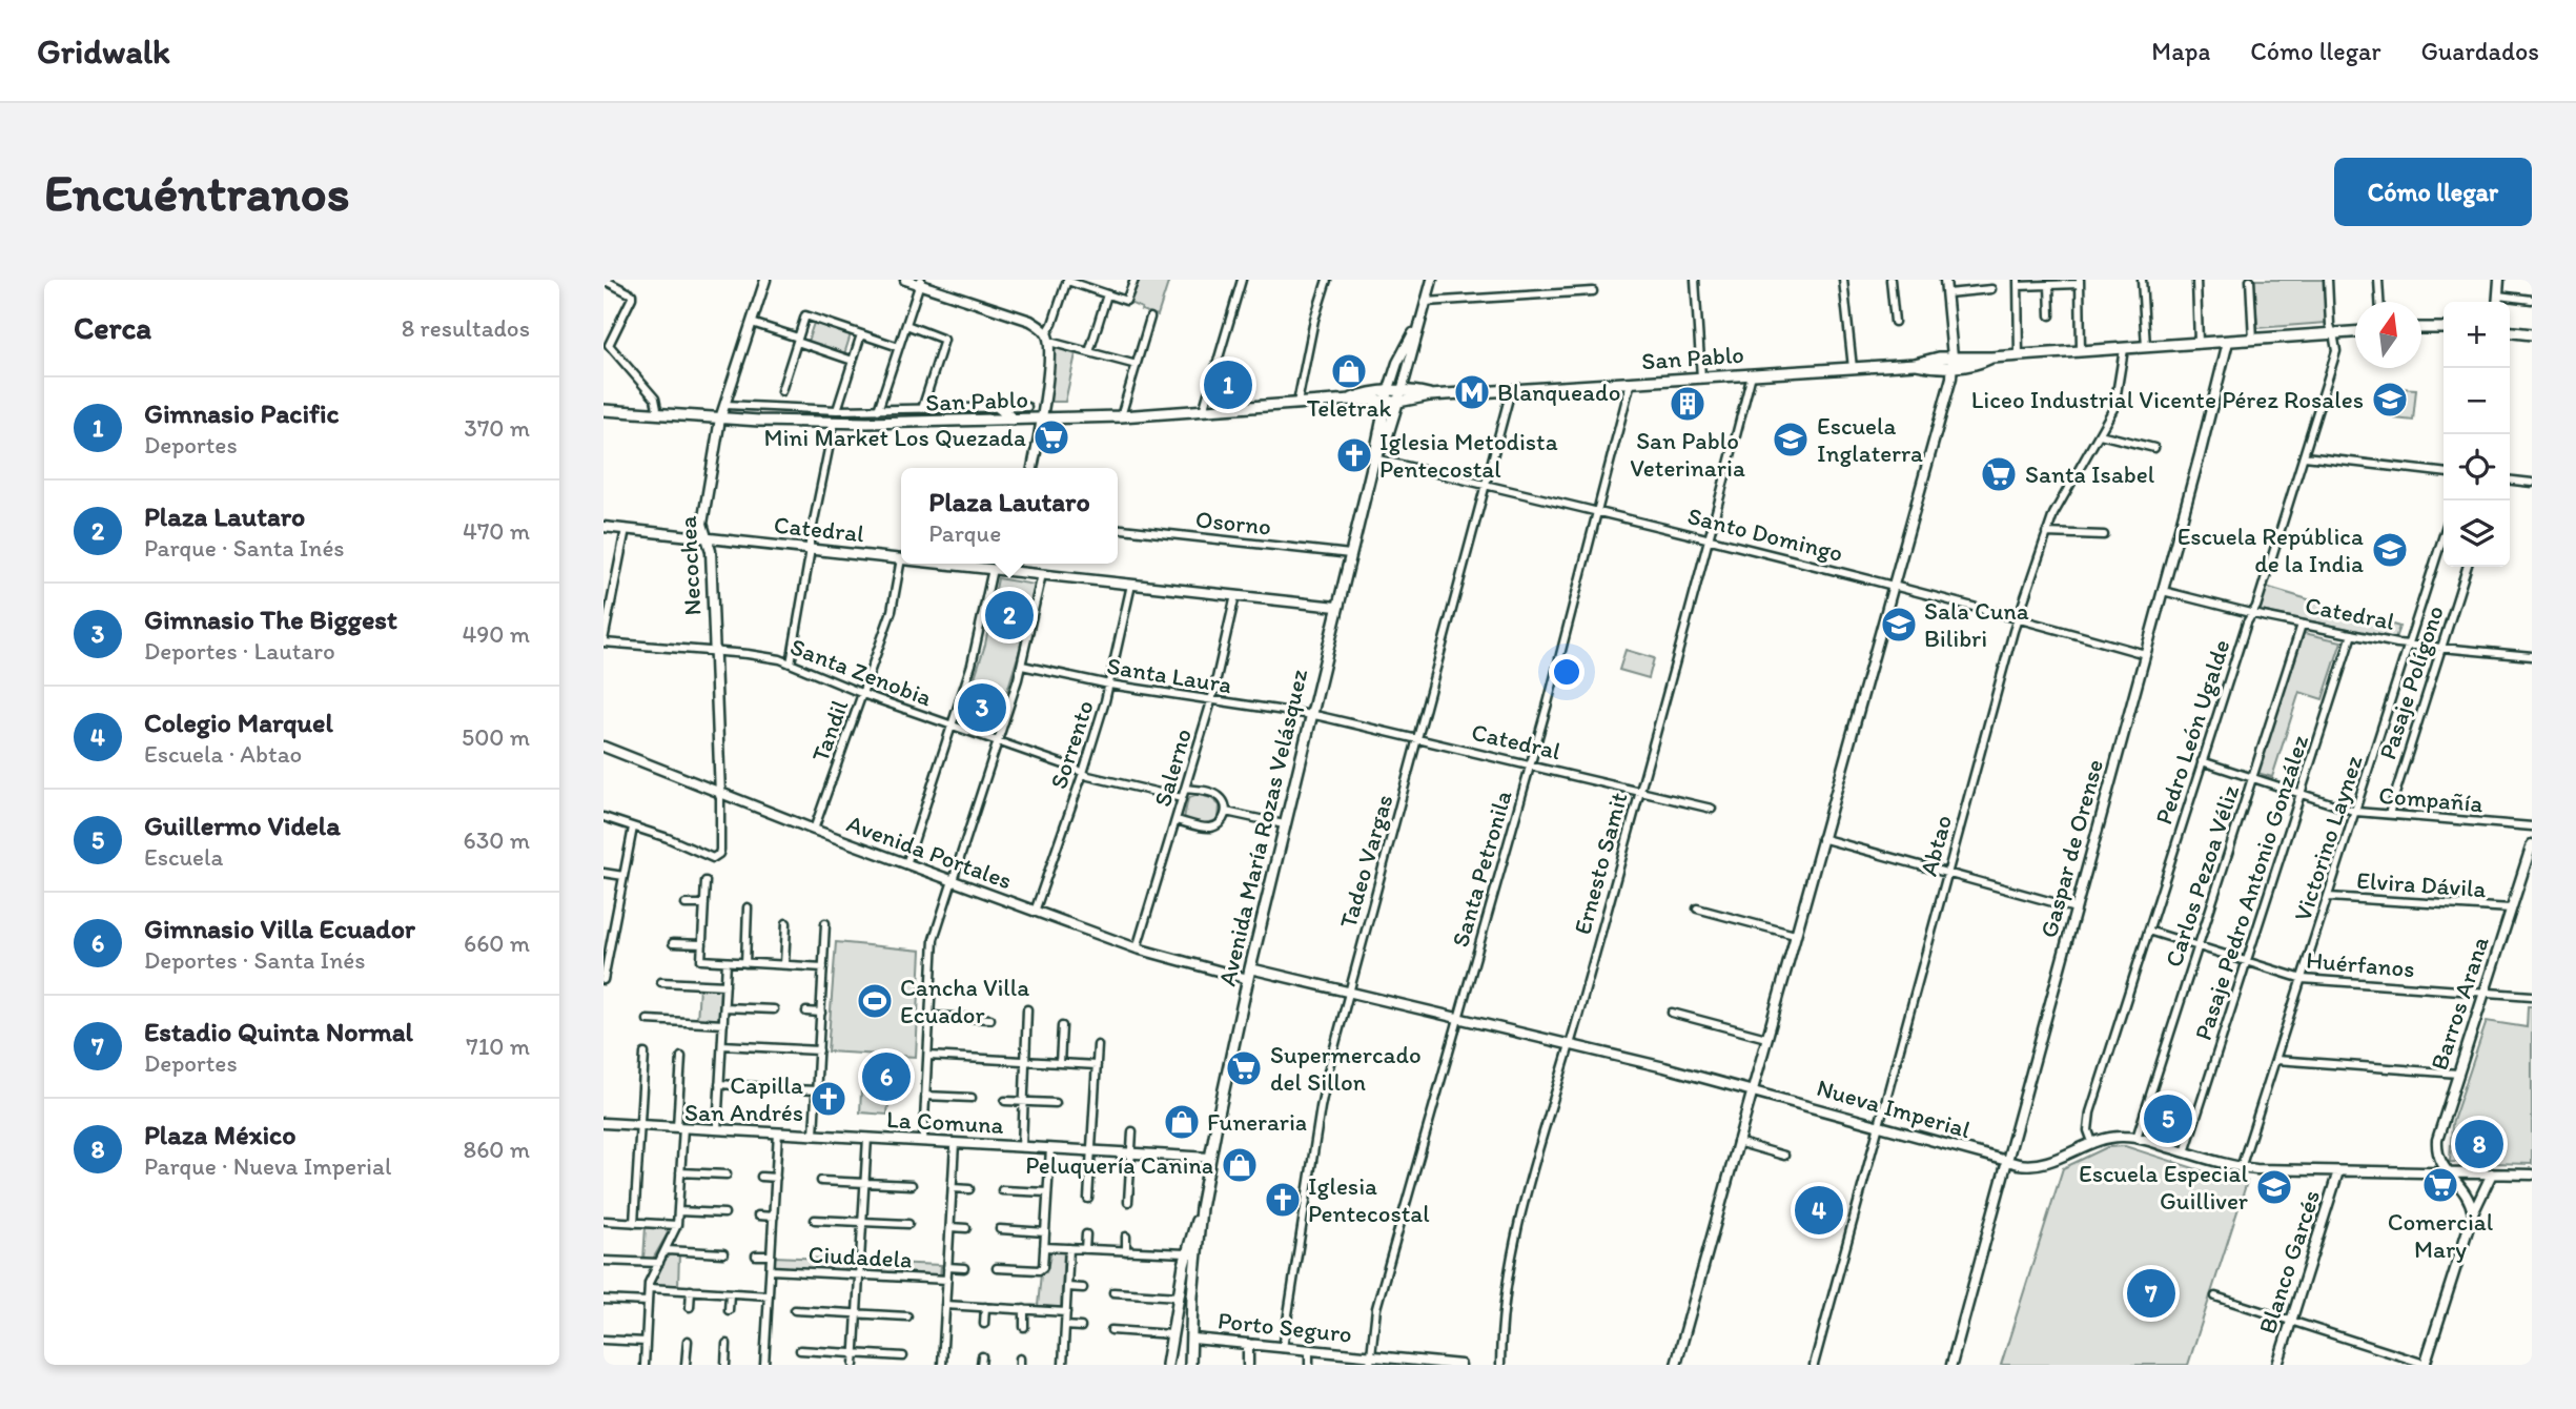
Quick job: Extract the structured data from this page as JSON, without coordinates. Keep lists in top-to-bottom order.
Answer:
{
  "streets": {
    "main road": ["San Pablo", "Avenida María Rozas Velásquez"],
    "street": [
      "Osorno",
      "Catedral",
      "Santo Domingo",
      "Necochea",
      "Santa Zenobia",
      "Santa Laura",
      "Pasaje Polígono",
      "Tandil",
      "Pedro León Ugalde",
      "Sorrento",
      "Salerno",
      "Compañía",
      "Victorino Laynez",
      "Abtao",
      "Gaspar de Orense",
      "Avenida Portales",
      "Tadeo Vargas",
      "Ernesto Samit",
      "Santa Petronila",
      "Carlos Pezoa Véliz",
      "Elvira Dávila",
      "Pasaje Pedro Antonio González",
      "Huérfanos",
      "Barros Arana",
      "Nueva Imperial",
      "La Comuna",
      "Ciudadela",
      "Blanco Garcés",
      "Porto Seguro"
    ]
  },
  "crossings": [
    ["San Pablo", "Necochea"],
    ["San Pablo", "Pedro León Ugalde"],
    ["San Pablo", "Avenida María Rozas Velásquez"],
    ["San Pablo", "Abtao"],
    ["San Pablo", "Gaspar de Orense"],
    ["San Pablo", "Tadeo Vargas"],
    ["San Pablo", "Ernesto Samit"],
    ["San Pablo", "Santa Petronila"],
    ["Osorno", "Avenida María Rozas Velásquez"],
    ["Catedral", "Necochea"],
    ["Catedral", "Santa Laura"],
    ["Catedral", "Pasaje Polígono"],
    ["Catedral", "Tandil"],
    ["Catedral", "Pedro León Ugalde"],
    ["Catedral", "Sorrento"],
    ["Catedral", "Salerno"],
    ["Catedral", "Avenida María Rozas Velásquez"],
    ["Catedral", "Victorino Laynez"],
    ["Catedral", "Gaspar de Orense"],
    ["Catedral", "Tadeo Vargas"],
    ["Catedral", "Ernesto Samit"],
    ["Catedral", "Santa Petronila"],
    ["Catedral", "Carlos Pezoa Véliz"],
    ["Catedral", "Pasaje Pedro Antonio González"],
    ["Santo Domingo", "Avenida María Rozas Velásquez"],
    ["Santo Domingo", "Abtao"],
    ["Santo Domingo", "Gaspar de Orense"],
    ["Santo Domingo", "Tadeo Vargas"],
    ["Santo Domingo", "Ernesto Samit"],
    ["Santo Domingo", "Santa Petronila"],
    ["Necochea", "Santa Zenobia"],
    ["Necochea", "Avenida Portales"],
    ["Santa Zenobia", "Tandil"],
    ["Santa Zenobia", "Sorrento"],
    ["Santa Zenobia", "Salerno"],
    ["Santa Laura", "Sorrento"],
    ["Santa Laura", "Salerno"],
    ["Santa Laura", "Avenida María Rozas Velásquez"],
    ["Pasaje Polígono", "Compañía"],
    ["Tandil", "Avenida Portales"],
    ["Pedro León Ugalde", "Compañía"],
    ["Pedro León Ugalde", "Huérfanos"],
    ["Pedro León Ugalde", "Nueva Imperial"],
    ["Sorrento", "Avenida Portales"],
    ["Salerno", "Avenida Portales"],
    ["Compañía", "Victorino Laynez"],
    ["Compañía", "Carlos Pezoa Véliz"],
    ["Compañía", "Pasaje Pedro Antonio González"],
    ["Avenida María Rozas Velásquez", "Avenida Portales"],
    ["Avenida María Rozas Velásquez", "Nueva Imperial"],
    ["Avenida María Rozas Velásquez", "La Comuna"],
    ["Avenida María Rozas Velásquez", "Porto Seguro"],
    ["Victorino Laynez", "Elvira Dávila"],
    ["Victorino Laynez", "Huérfanos"],
    ["Victorino Laynez", "Nueva Imperial"],
    ["Abtao", "Nueva Imperial"],
    ["Gaspar de Orense", "Nueva Imperial"],
    ["Avenida Portales", "Nueva Imperial"],
    ["Tadeo Vargas", "Nueva Imperial"],
    ["Tadeo Vargas", "Porto Seguro"],
    ["Ernesto Samit", "Nueva Imperial"],
    ["Santa Petronila", "Nueva Imperial"],
    ["Santa Petronila", "Porto Seguro"],
    ["Carlos Pezoa Véliz", "Huérfanos"],
    ["Carlos Pezoa Véliz", "Nueva Imperial"],
    ["Elvira Dávila", "Barros Arana"],
    ["Pasaje Pedro Antonio González", "Huérfanos"],
    ["Pasaje Pedro Antonio González", "Nueva Imperial"],
    ["Huérfanos", "Barros Arana"],
    ["Barros Arana", "Nueva Imperial"],
    ["Nueva Imperial", "Blanco Garcés"]
  ],
  "places": {
    "shop": ["Teletrak", "Funeraria", "Peluquería Canina"],
    "metro station": ["Blanqueado"],
    "school or university": [
      "Liceo Industrial Vicente Pérez Rosales",
      "Escuela Inglaterra",
      "Escuela República de la India",
      "Sala Cuna Bilibri",
      "Escuela Especial Guilliver"
    ],
    "building": ["San Pablo Veterinaria"],
    "supermarket": [
      "Mini Market Los Quezada",
      "Santa Isabel",
      "Supermercado del Sillon",
      "Comercial Mary"
    ],
    "church": ["Iglesia Metodista Pentecostal", "Capilla San Andrés", "Iglesia Pentecostal"],
    "sports": ["Cancha Villa Ecuador"]
  },
  "north": "top",
  "page": {
    "header": "Gridwalk",
    "nav": ["Mapa", "Cómo llegar", "Guardados"],
    "buttons": "Cómo llegar",
    "title": "Encuéntranos",
    "heading": ["Cerca", "8 resultados"],
    "map_buttons": ["+", "−"],
    "pins": [
      "1",
      "2",
      "3",
      "6",
      "5",
      "8",
      "4",
      "7"
    ],
    "list": [
      {
        "mark": "1",
        "name": "Gimnasio Pacific",
        "note": "Deportes",
        "value": "370 m"
      },
      {
        "mark": "2",
        "name": "Plaza Lautaro",
        "note": "Parque · Santa Inés",
        "value": "470 m"
      },
      {
        "mark": "3",
        "name": "Gimnasio The Biggest",
        "note": "Deportes · Lautaro",
        "value": "490 m"
      },
      {
        "mark": "4",
        "name": "Colegio Marquel",
        "note": "Escuela · Abtao",
        "value": "500 m"
      },
      {
        "mark": "5",
        "name": "Guillermo Videla",
        "note": "Escuela",
        "value": "630 m"
      },
      {
        "mark": "6",
        "name": "Gimnasio Villa Ecuador",
        "note": "Deportes · Santa Inés",
        "value": "660 m"
      },
      {
        "mark": "7",
        "name": "Estadio Quinta Normal",
        "note": "Deportes",
        "value": "710 m"
      },
      {
        "mark": "8",
        "name": "Plaza México",
        "note": "Parque · Nueva Imperial",
        "value": "860 m"
      }
    ],
    "popup": ["Plaza Lautaro", "Parque"]
  }
}
